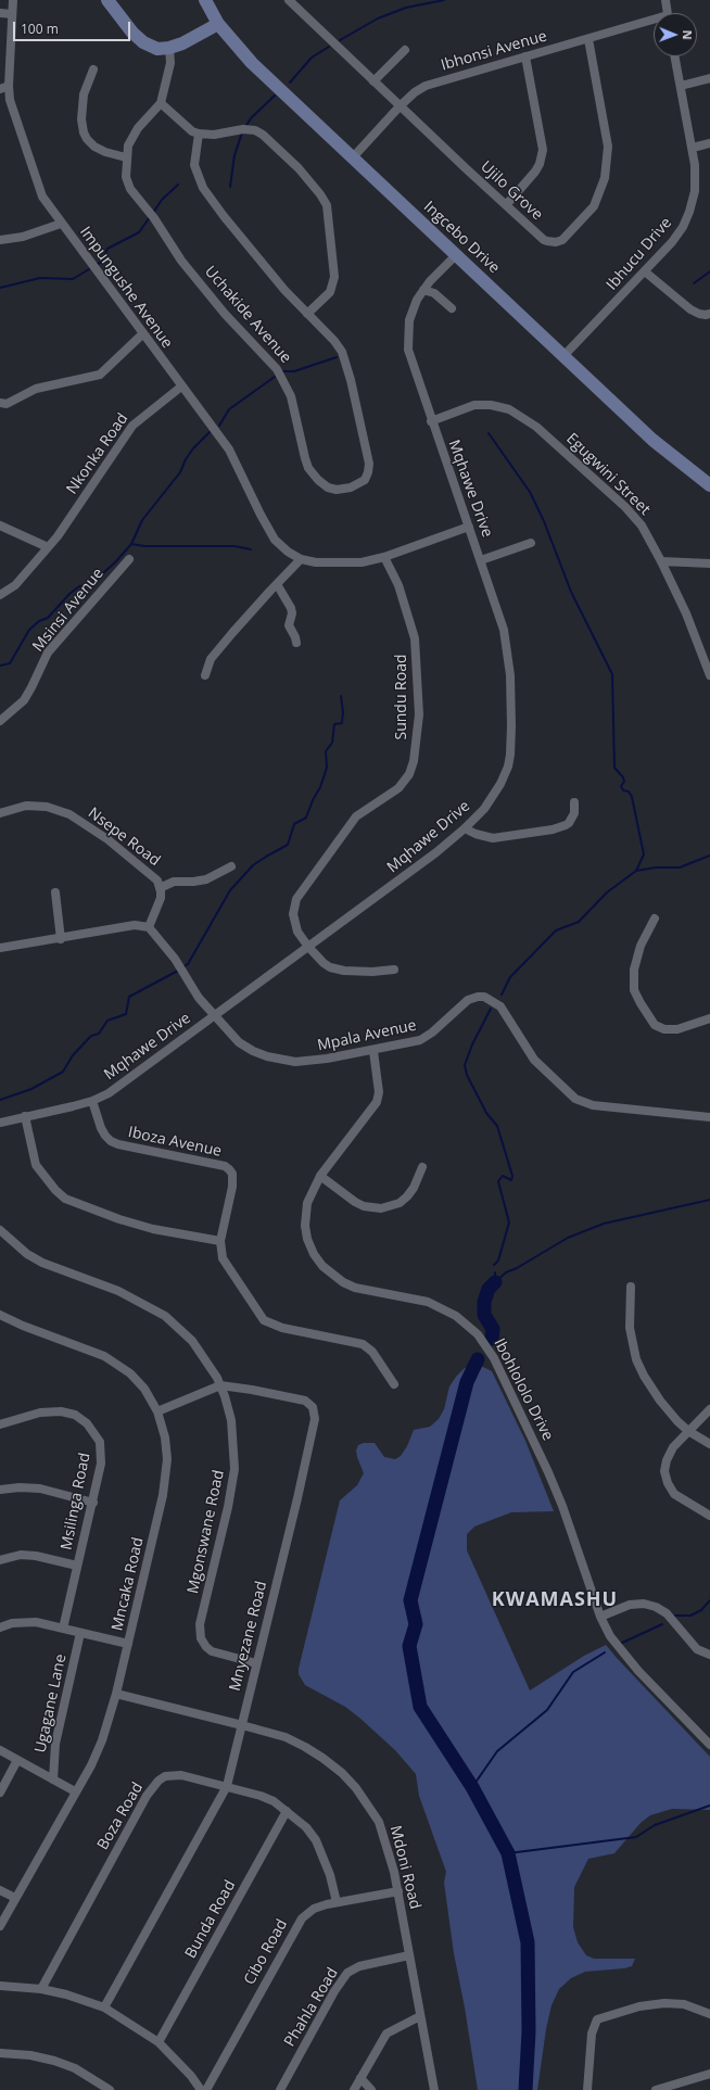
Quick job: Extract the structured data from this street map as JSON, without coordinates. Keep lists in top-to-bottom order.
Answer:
{
  "streets": {
    "main road": ["Ingcebo Drive"],
    "street": [
      "Ibhonsi Avenue",
      "Ujilo Grove",
      "Ibhucu Drive",
      "Impungushe Avenue",
      "Uchakide Avenue",
      "Nkonka Road",
      "Egugwini Street",
      "Mqhawe Drive",
      "Msinsi Avenue",
      "Sundu Road",
      "Nsepe Road",
      "Mpala Avenue",
      "Iboza Avenue",
      "Ibohlololo Drive",
      "Msilinga Road",
      "Mgonswane Road",
      "Mncaka Road",
      "Mnyezane Road",
      "Ugagane Lane",
      "Boza Road",
      "Mdoni Road",
      "Bunda Road",
      "Cibo Road",
      "Phahla Road"
    ]
  },
  "crossings": [
    ["Ibhonsi Avenue", "Ujilo Grove"],
    ["Ibhonsi Avenue", "Ingcebo Drive"],
    ["Ingcebo Drive", "Ibhucu Drive"],
    ["Ingcebo Drive", "Mqhawe Drive"],
    ["Impungushe Avenue", "Nkonka Road"],
    ["Impungushe Avenue", "Mqhawe Drive"],
    ["Impungushe Avenue", "Sundu Road"],
    ["Egugwini Street", "Mqhawe Drive"],
    ["Mqhawe Drive", "Sundu Road"],
    ["Mqhawe Drive", "Mpala Avenue"],
    ["Mqhawe Drive", "Iboza Avenue"],
    ["Mpala Avenue", "Ibohlololo Drive"],
    ["Mgonswane Road", "Mnyezane Road"],
    ["Mncaka Road", "Mdoni Road"],
    ["Mnyezane Road", "Boza Road"],
    ["Mnyezane Road", "Mdoni Road"],
    ["Boza Road", "Bunda Road"],
    ["Boza Road", "Cibo Road"],
    ["Mdoni Road", "Cibo Road"],
    ["Mdoni Road", "Phahla Road"]
  ],
  "districts": ["KWAMASHU"],
  "scale_bar": "100 m",
  "north": "right"
}
